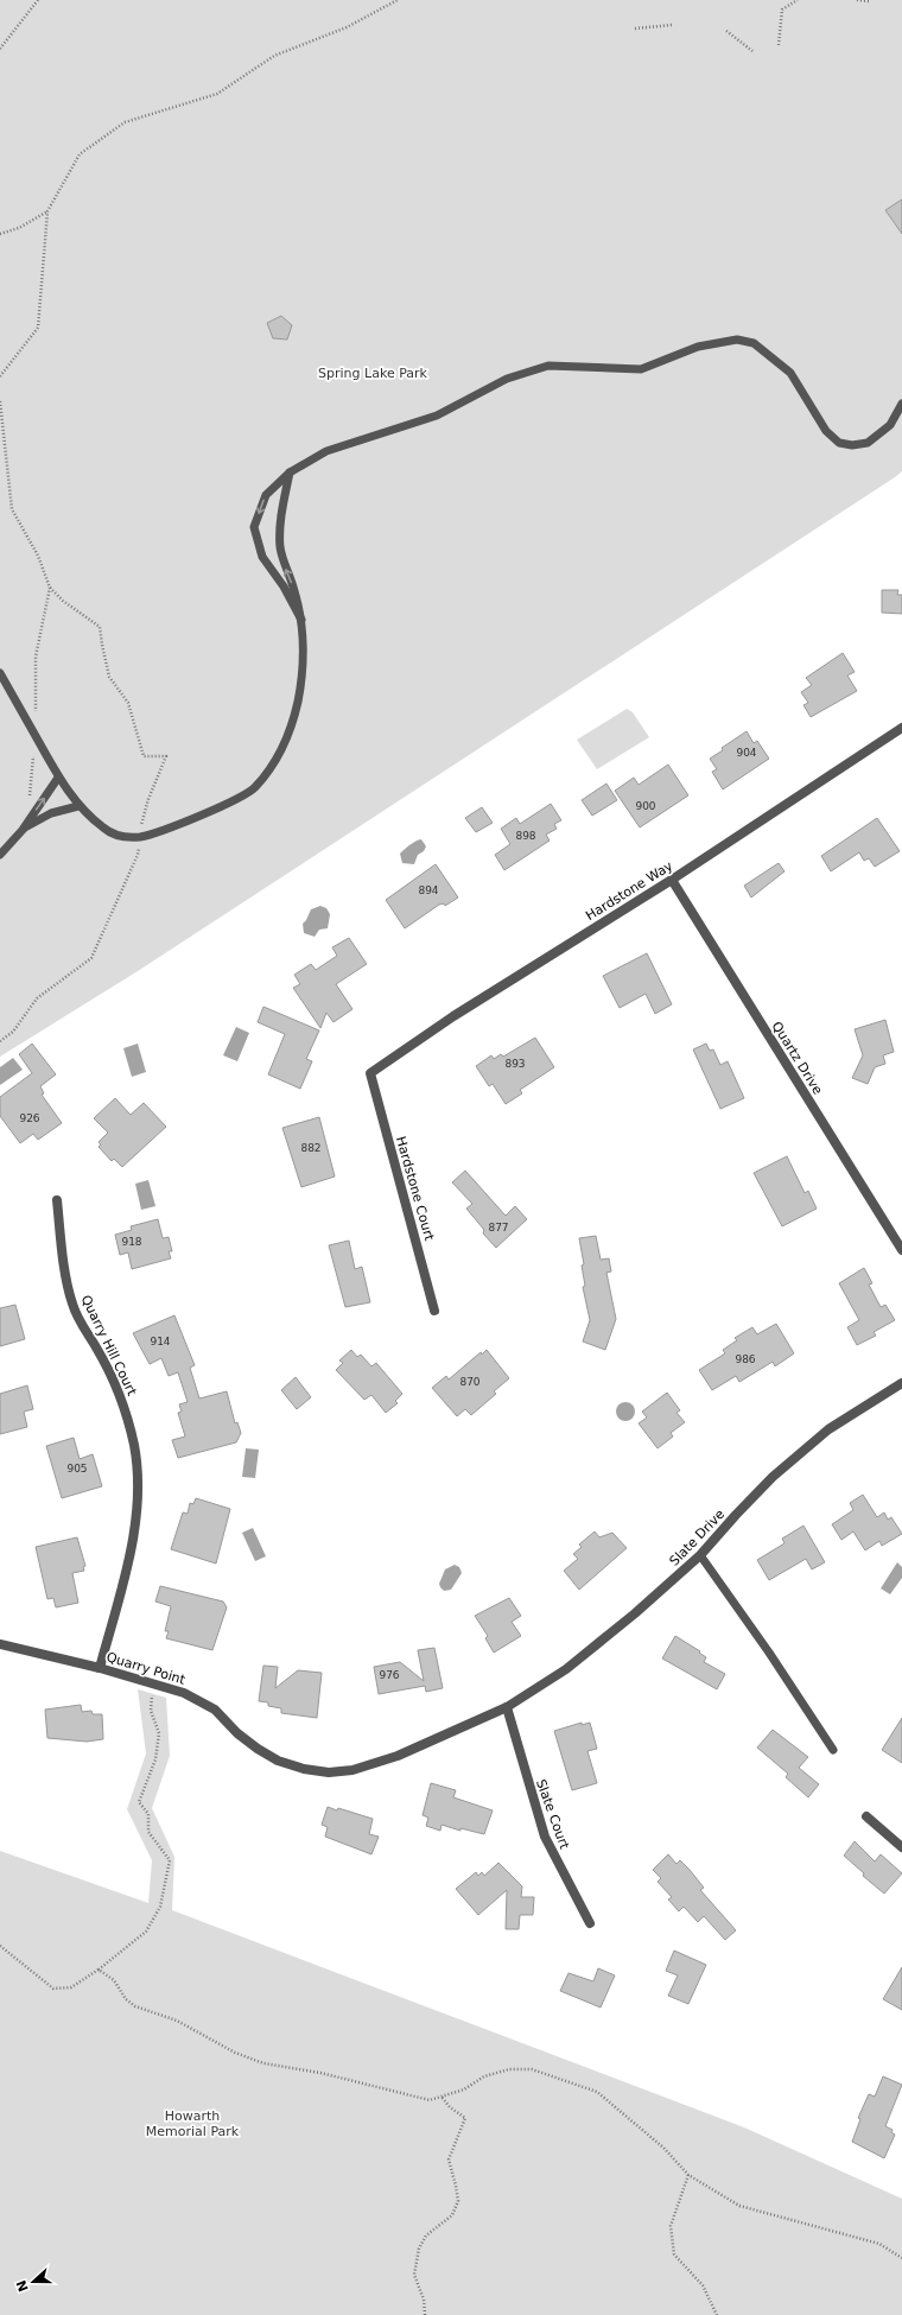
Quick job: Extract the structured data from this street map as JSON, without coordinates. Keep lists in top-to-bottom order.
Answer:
{
  "streets": {
    "street": [
      "Hardstone Way",
      "Quartz Drive",
      "Hardstone Court",
      "Quarry Hill Court",
      "Slate Drive",
      "Quarry Point",
      "Slate Court"
    ]
  },
  "crossings": [
    ["Hardstone Way", "Quartz Drive"],
    ["Hardstone Way", "Hardstone Court"],
    ["Quarry Hill Court", "Quarry Point"],
    ["Slate Drive", "Quarry Point"],
    ["Slate Drive", "Slate Court"],
    ["Quarry Point", "Slate Court"]
  ],
  "parks": ["Spring Lake Park", "Howarth Memorial Park"],
  "house_numbers": [
    "904",
    "900",
    "898",
    "894",
    "893",
    "926",
    "882",
    "877",
    "918",
    "914",
    "986",
    "870",
    "905",
    "976"
  ],
  "north": "left"
}
